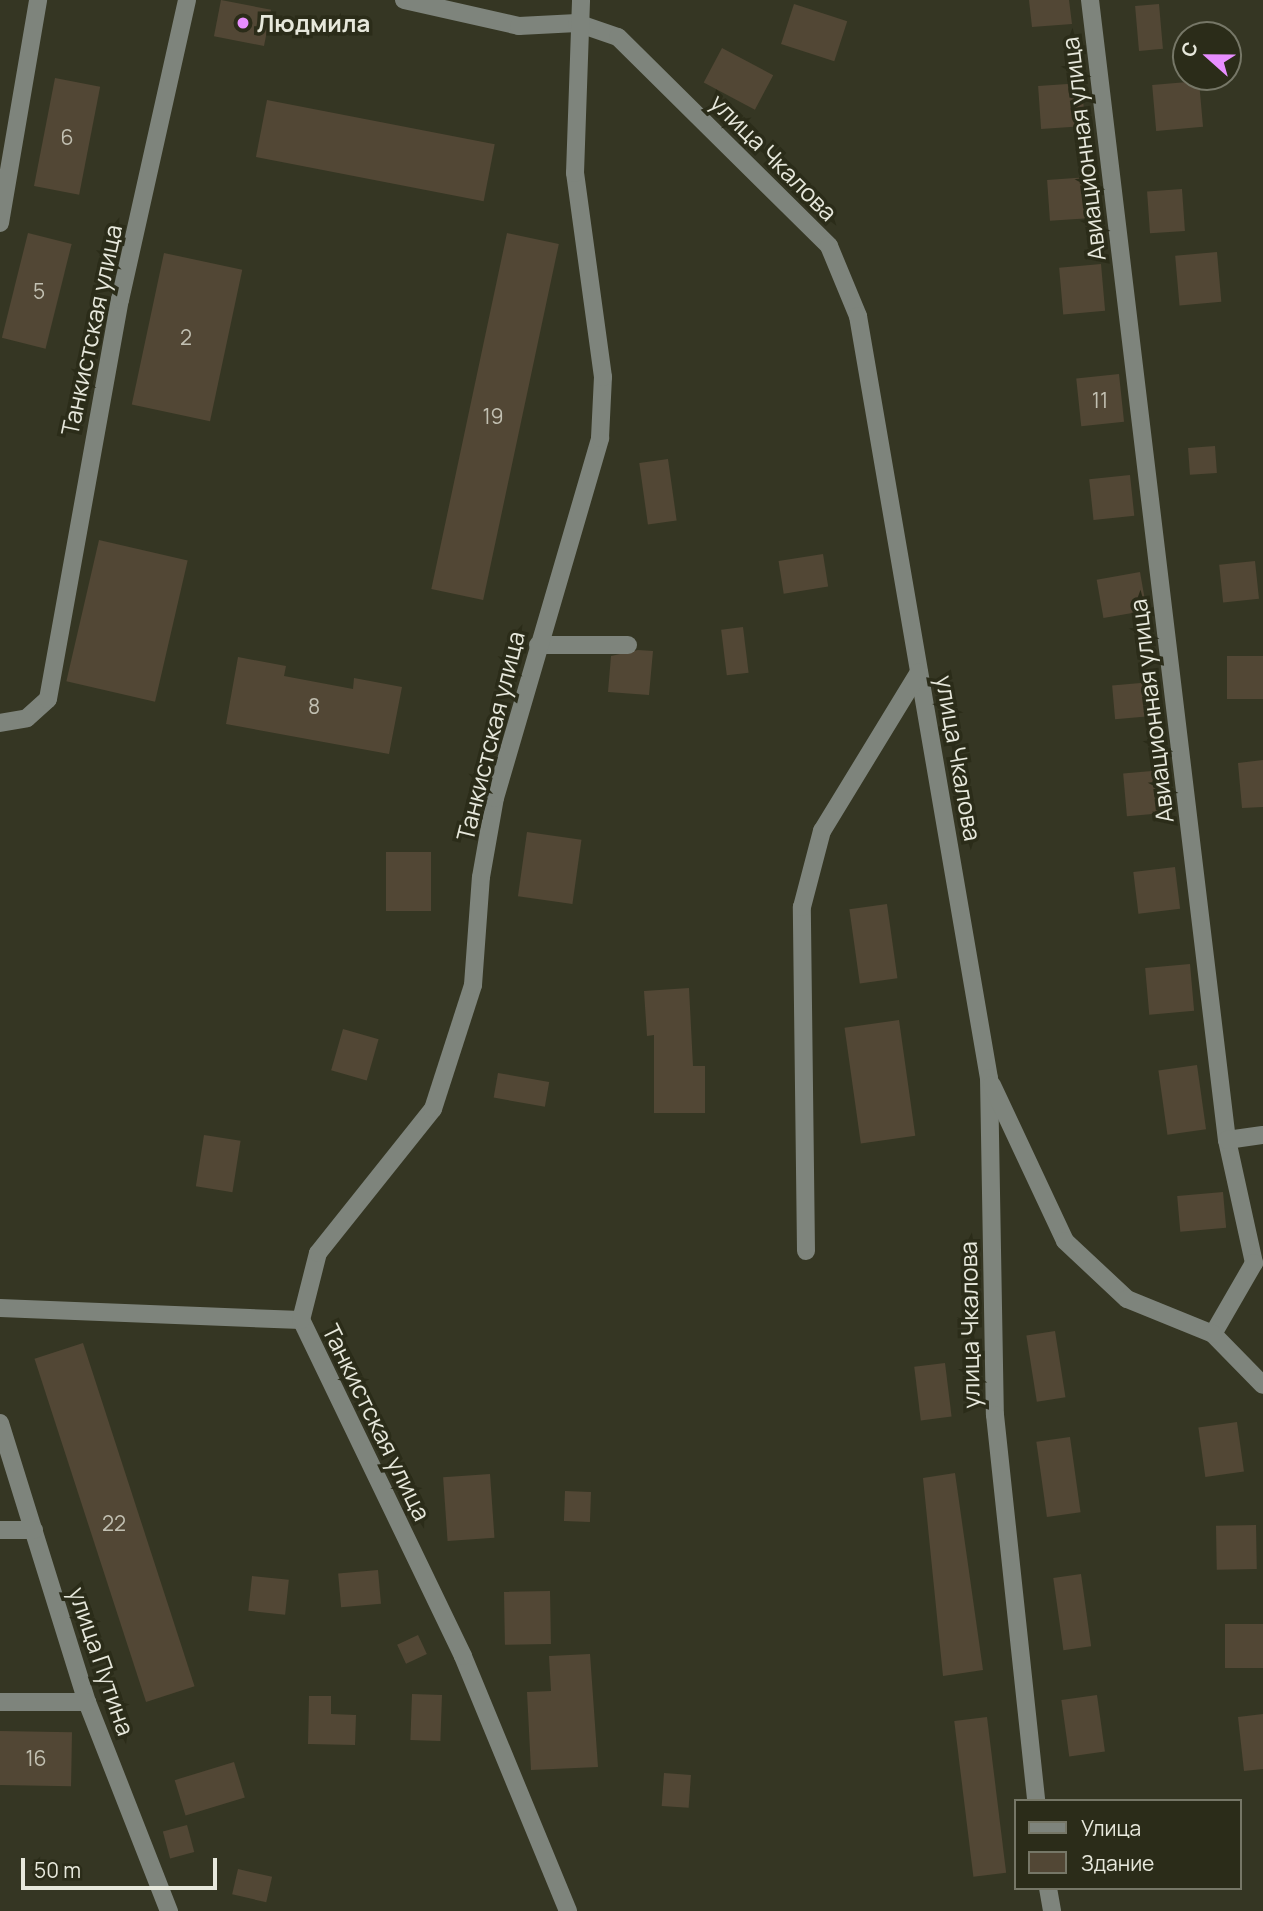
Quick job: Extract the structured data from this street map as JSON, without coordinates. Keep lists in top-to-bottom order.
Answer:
{
  "streets": {
    "street": [
      "Авиационная улица",
      "улица Чкалова",
      "Танкистская улица",
      "улица Путина"
    ]
  },
  "crossings": [
    ["улица Чкалова", "Танкистская улица"]
  ],
  "places": ["Людмила"],
  "house_numbers": [
    "6",
    "5",
    "2",
    "11",
    "19",
    "8",
    "22",
    "16"
  ],
  "legend": ["Улица", "Здание"],
  "scale_bar": "50 m",
  "north": "left"
}
